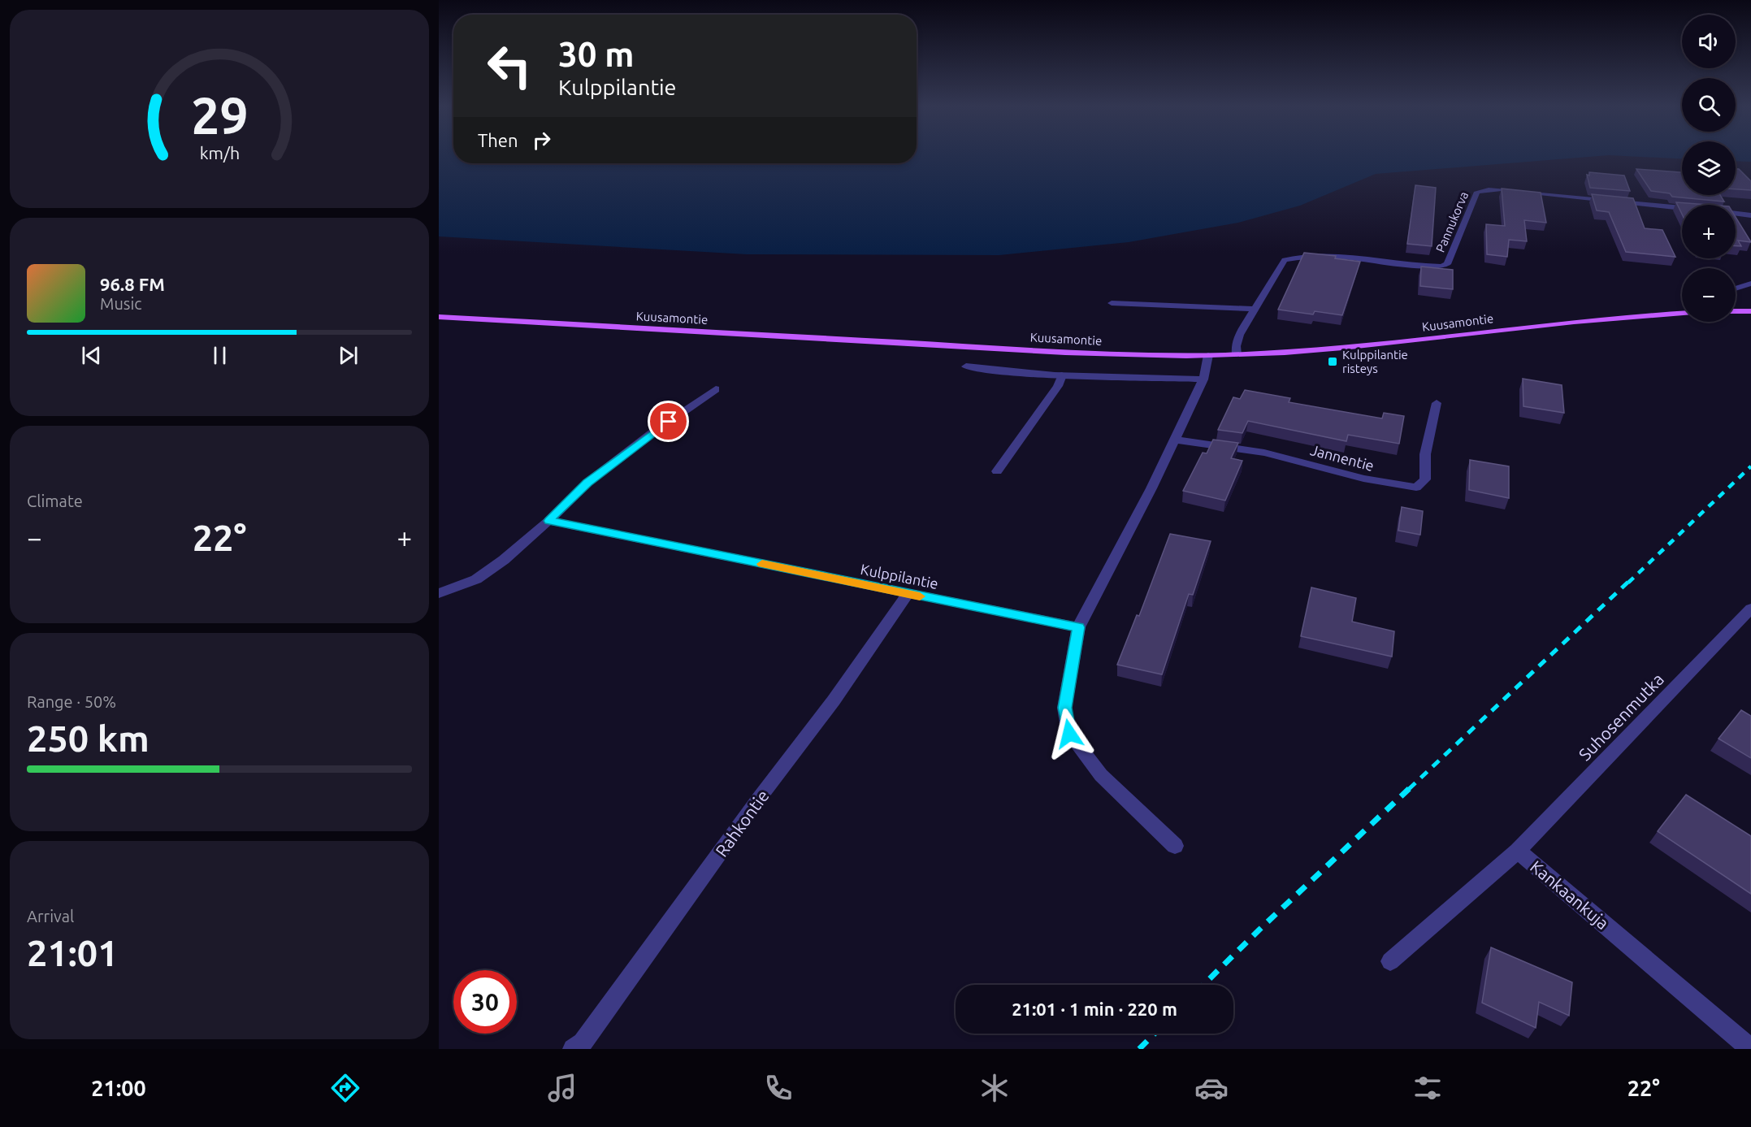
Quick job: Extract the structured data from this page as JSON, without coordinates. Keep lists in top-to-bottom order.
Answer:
{
  "streets": {
    "main road": ["Kuusamontie"],
    "street": [
      "Pannukorva",
      "Jannentie",
      "Kulppilantie",
      "Suhosenmutka",
      "Rahkontie",
      "Kankaankuja"
    ]
  },
  "crossings": [
    ["Pannukorva", "Kuusamontie"],
    ["Kulppilantie", "Rahkontie"],
    ["Suhosenmutka", "Kankaankuja"]
  ],
  "places": {
    "transit": ["Kulppilantie risteys"]
  },
  "page": {
    "map_buttons": ["+", "−"],
    "turn": ["30 m", "Kulppilantie"],
    "then": "Then",
    "song": ["96.8 FM", "Music"],
    "tile": [
      "Climate",
      ["Range · 50%", "250 km"],
      ["Arrival", "21:01"]
    ],
    "heat": ["−", "22°", "+"],
    "limit": "30",
    "trip": "21:01 · 1 min · 220 m",
    "tabs": ["21:00", "22°"],
    "gauge": ["29", "km/h"]
  }
}
